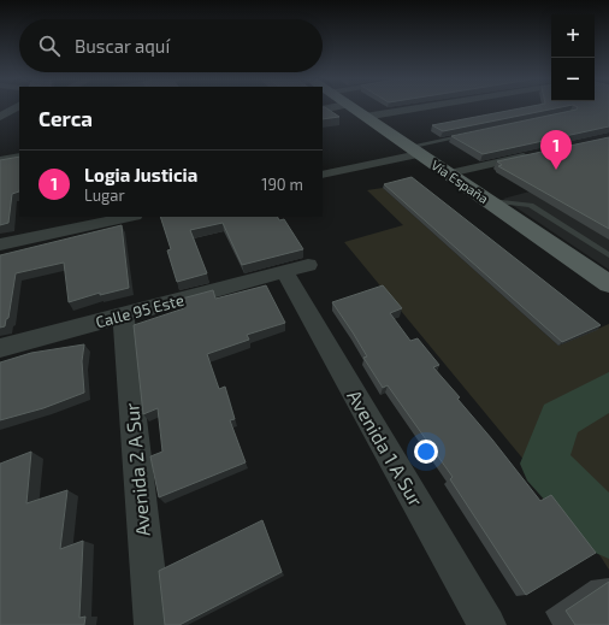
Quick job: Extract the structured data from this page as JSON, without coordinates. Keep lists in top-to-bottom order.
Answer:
{
  "streets": {
    "main road": ["Vía España"],
    "street": ["Calle 95 Este", "Avenida 1 A Sur", "Avenida 2 A Sur"]
  },
  "crossings": [
    ["Calle 95 Este", "Avenida 1 A Sur"],
    ["Calle 95 Este", "Avenida 2 A Sur"]
  ],
  "page": {
    "map_buttons": ["+", "−"],
    "search": "Buscar aquí",
    "heading": "Cerca",
    "pins": "1",
    "list": [
      {
        "mark": "1",
        "name": "Logia Justicia",
        "note": "Lugar",
        "value": "190 m"
      }
    ]
  }
}
